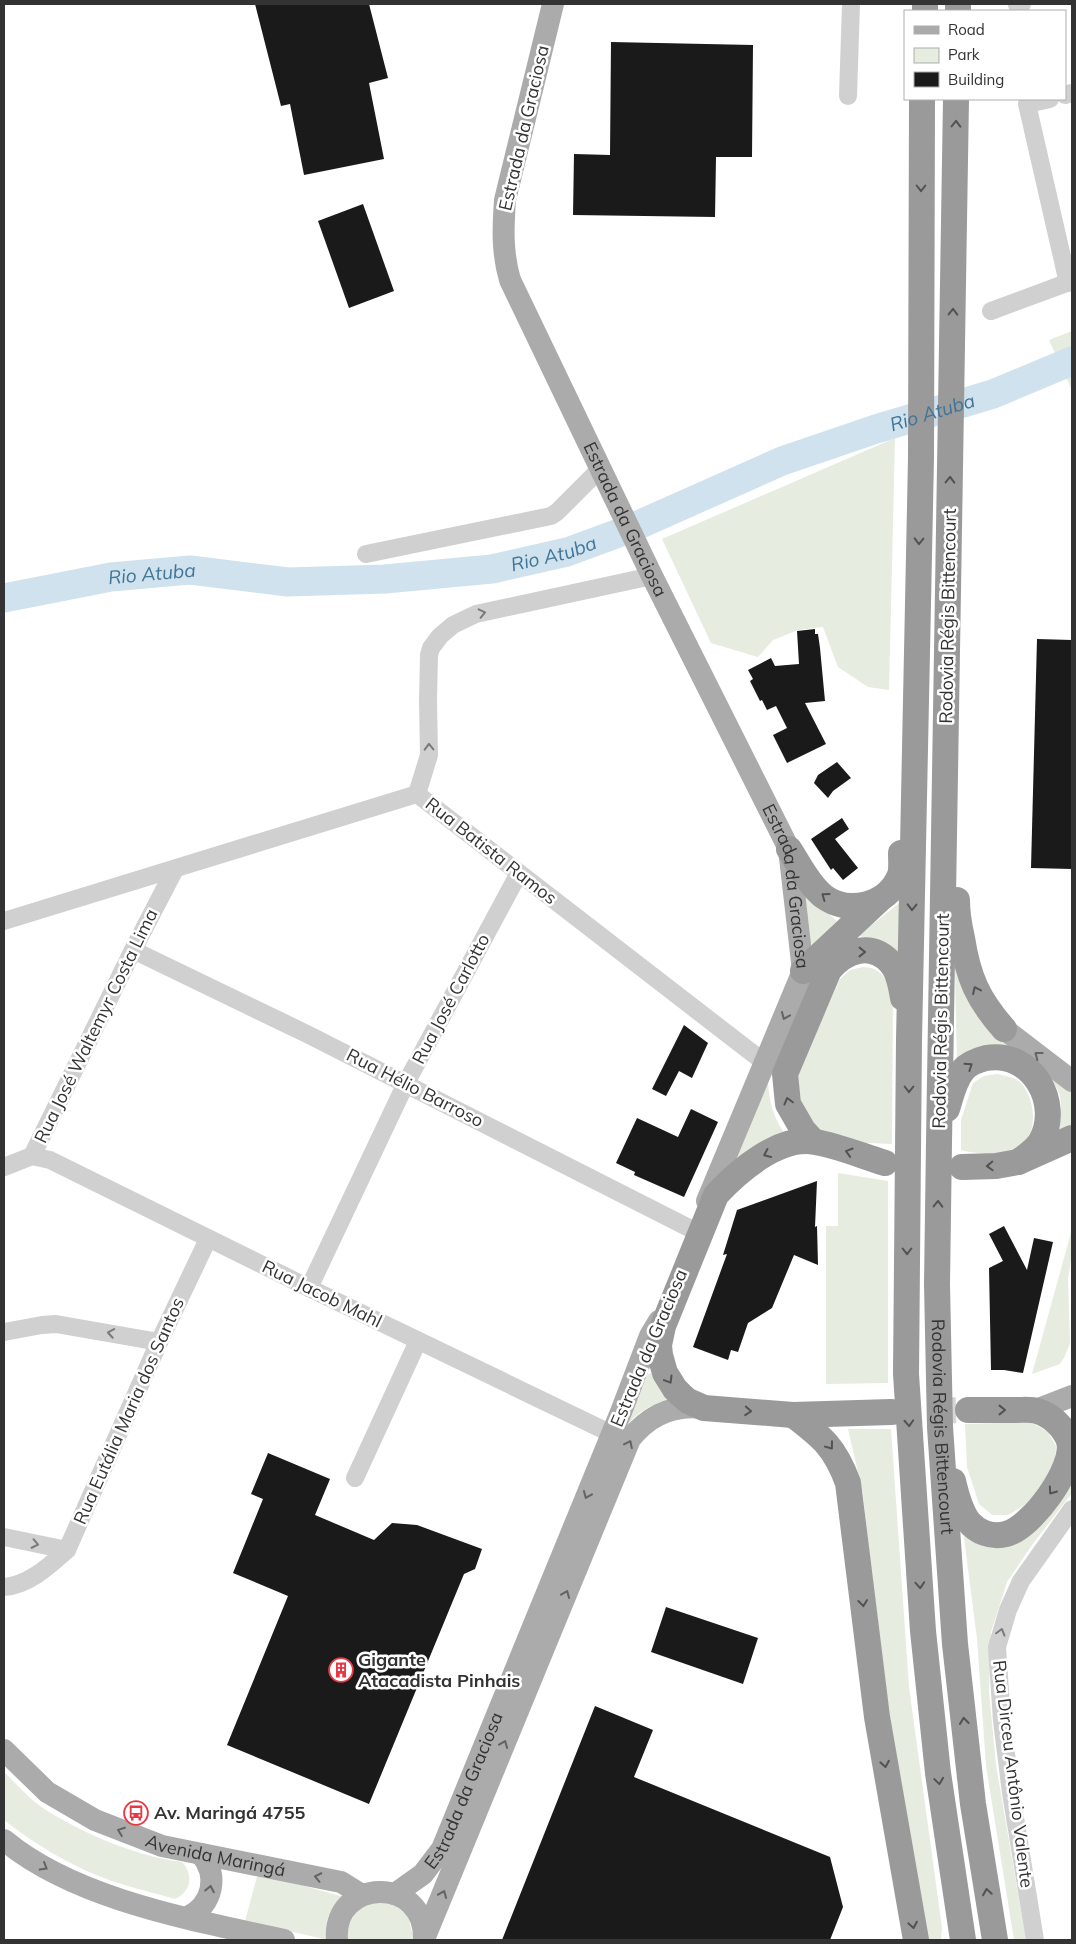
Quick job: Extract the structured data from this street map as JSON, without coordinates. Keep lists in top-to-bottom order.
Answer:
{
  "streets": {
    "highway": ["Rodovia Régis Bittencourt"],
    "main road": ["Estrada da Graciosa", "Avenida Maringá"],
    "street": [
      "Rua Batista Ramos",
      "Rua José Carlotto",
      "Rua José Waltemyr Costa Lima",
      "Rua Hélio Barroso",
      "Rua Jacob Mahl",
      "Rua Eutália Maria dos Santos",
      "Rua Dirceu Antônio Valente"
    ]
  },
  "crossings": [
    ["Estrada da Graciosa", "Rua Batista Ramos"],
    ["Estrada da Graciosa", "Rua Hélio Barroso"],
    ["Estrada da Graciosa", "Rua Jacob Mahl"],
    ["Rua Batista Ramos", "Rua José Carlotto"],
    ["Rua Batista Ramos", "Rua José Waltemyr Costa Lima"],
    ["Rua José Carlotto", "Rua Hélio Barroso"],
    ["Rua José Carlotto", "Rua Jacob Mahl"],
    ["Rua José Waltemyr Costa Lima", "Rua Hélio Barroso"],
    ["Rua José Waltemyr Costa Lima", "Rua Jacob Mahl"],
    ["Rua Jacob Mahl", "Rua Eutália Maria dos Santos"]
  ],
  "one_way": ["Rua Dirceu Antônio Valente"],
  "water": ["Rio Atuba"],
  "places": {
    "building": ["Gigante Atacadista Pinhais"],
    "bus stop": ["Av. Maringá 4755"]
  },
  "legend": ["Road", "Park", "Building"]
}
